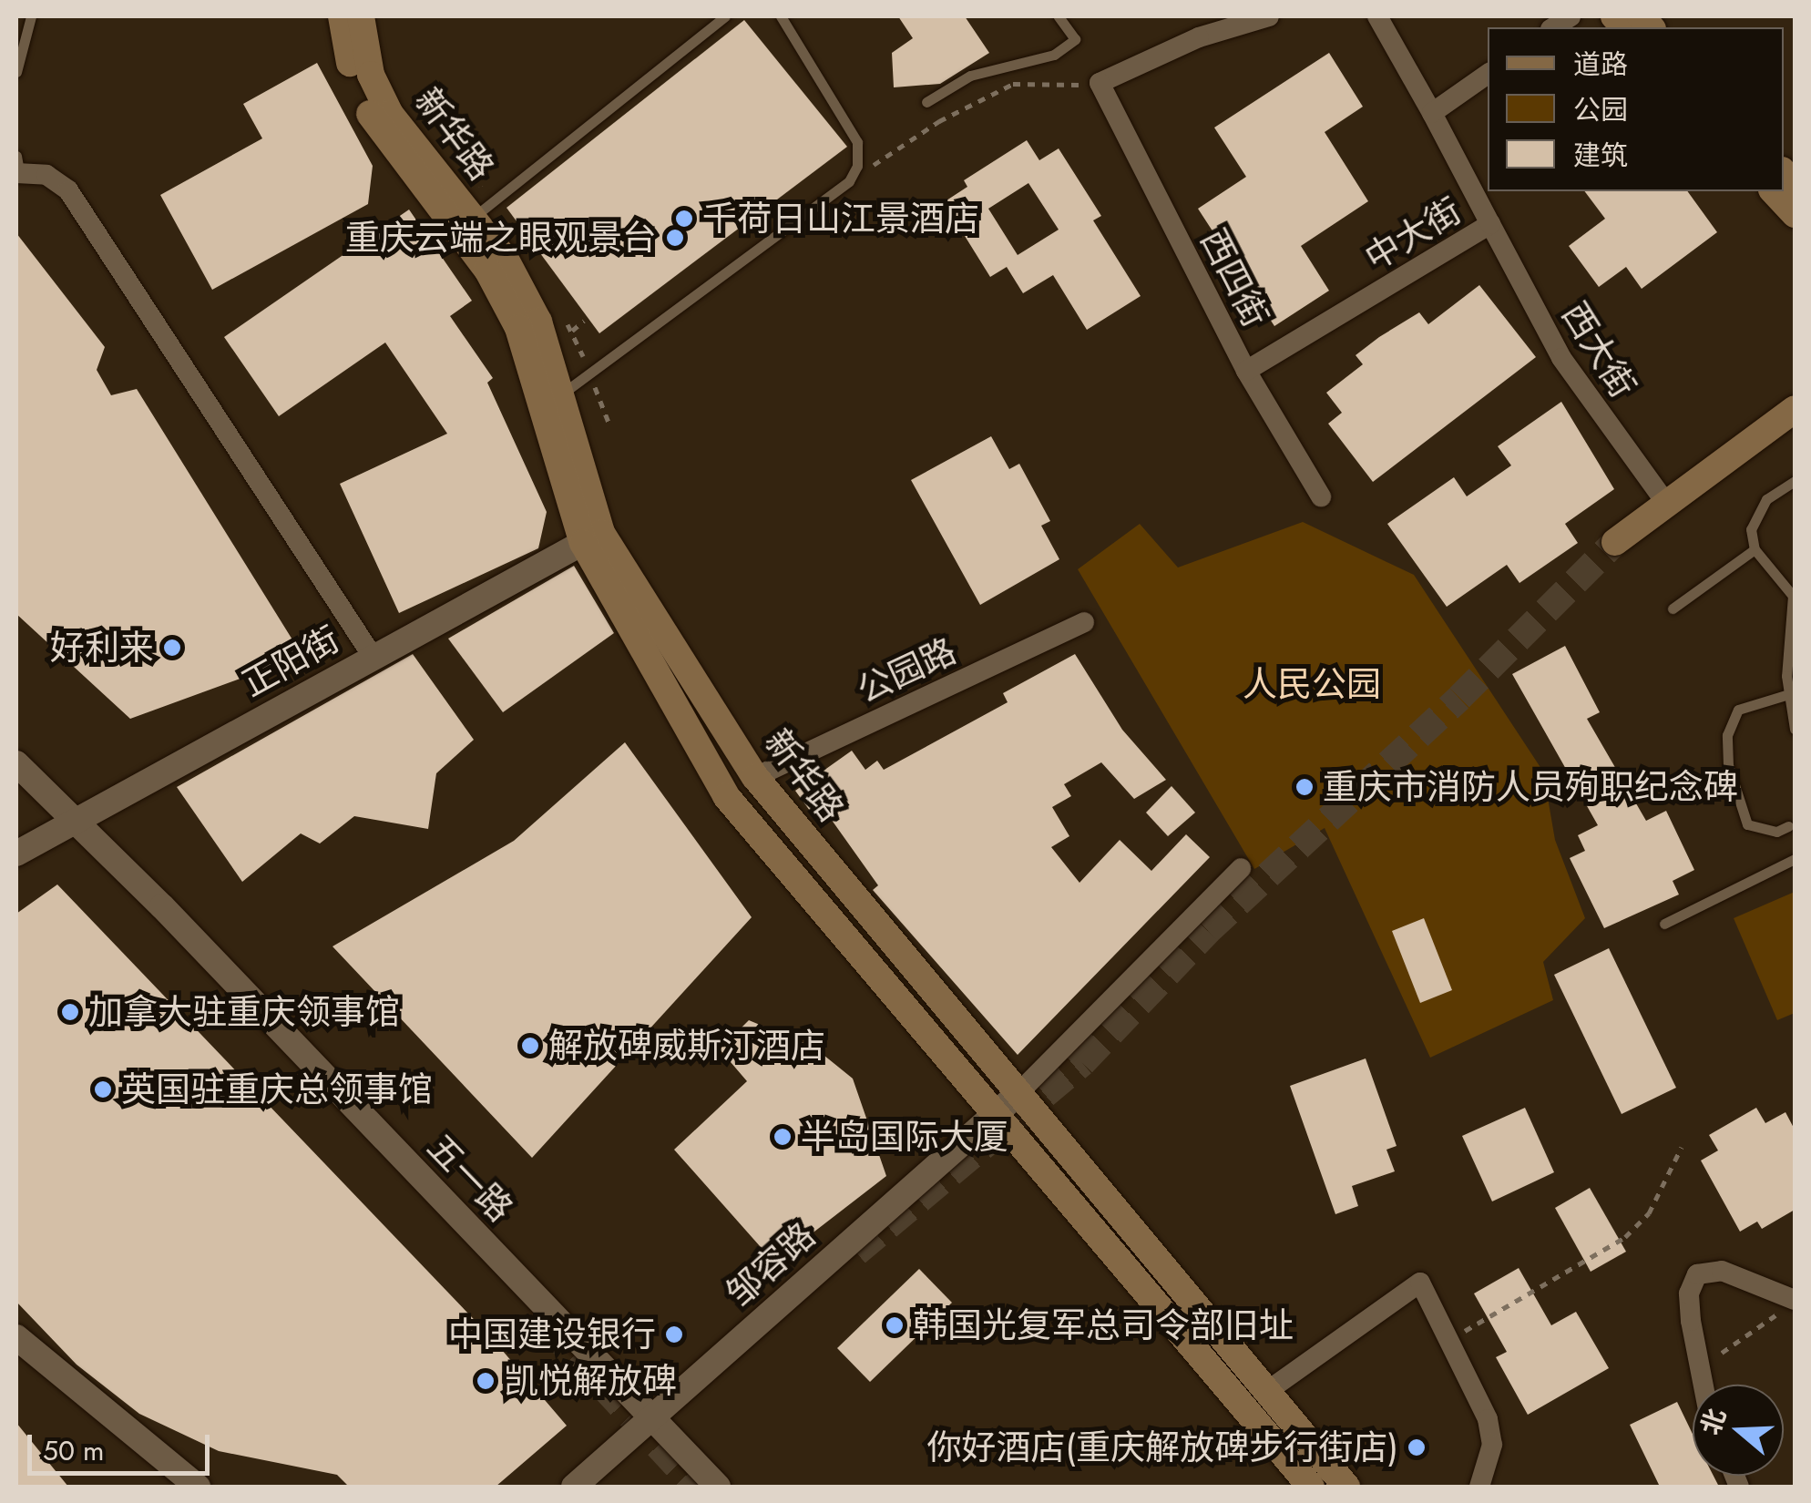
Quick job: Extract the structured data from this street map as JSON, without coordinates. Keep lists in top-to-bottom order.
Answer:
{
  "streets": {
    "main road": ["新华路"],
    "street": [
      "中大街",
      "西四街",
      "西大街",
      "正阳街",
      "公园路",
      "五一路",
      "邹容路"
    ]
  },
  "crossings": [
    ["新华路", "正阳街"],
    ["新华路", "公园路"],
    ["新华路", "邹容路"],
    ["中大街", "西四街"],
    ["中大街", "西大街"],
    ["正阳街", "五一路"],
    ["五一路", "邹容路"]
  ],
  "parks": ["人民公园"],
  "places": [
    "千荷日山江景酒店",
    "重庆云端之眼观景台",
    "好利来",
    "重庆市消防人员殉职纪念碑",
    "加拿大驻重庆领事馆",
    "解放碑威斯汀酒店",
    "英国驻重庆总领事馆",
    "半岛国际大厦",
    "韩国光复军总司令部旧址",
    "中国建设银行",
    "凯悦解放碑",
    "你好酒店(重庆解放碑步行街店)"
  ],
  "legend": ["道路", "公园", "建筑"],
  "scale_bar": "50 m",
  "north": "left"
}
